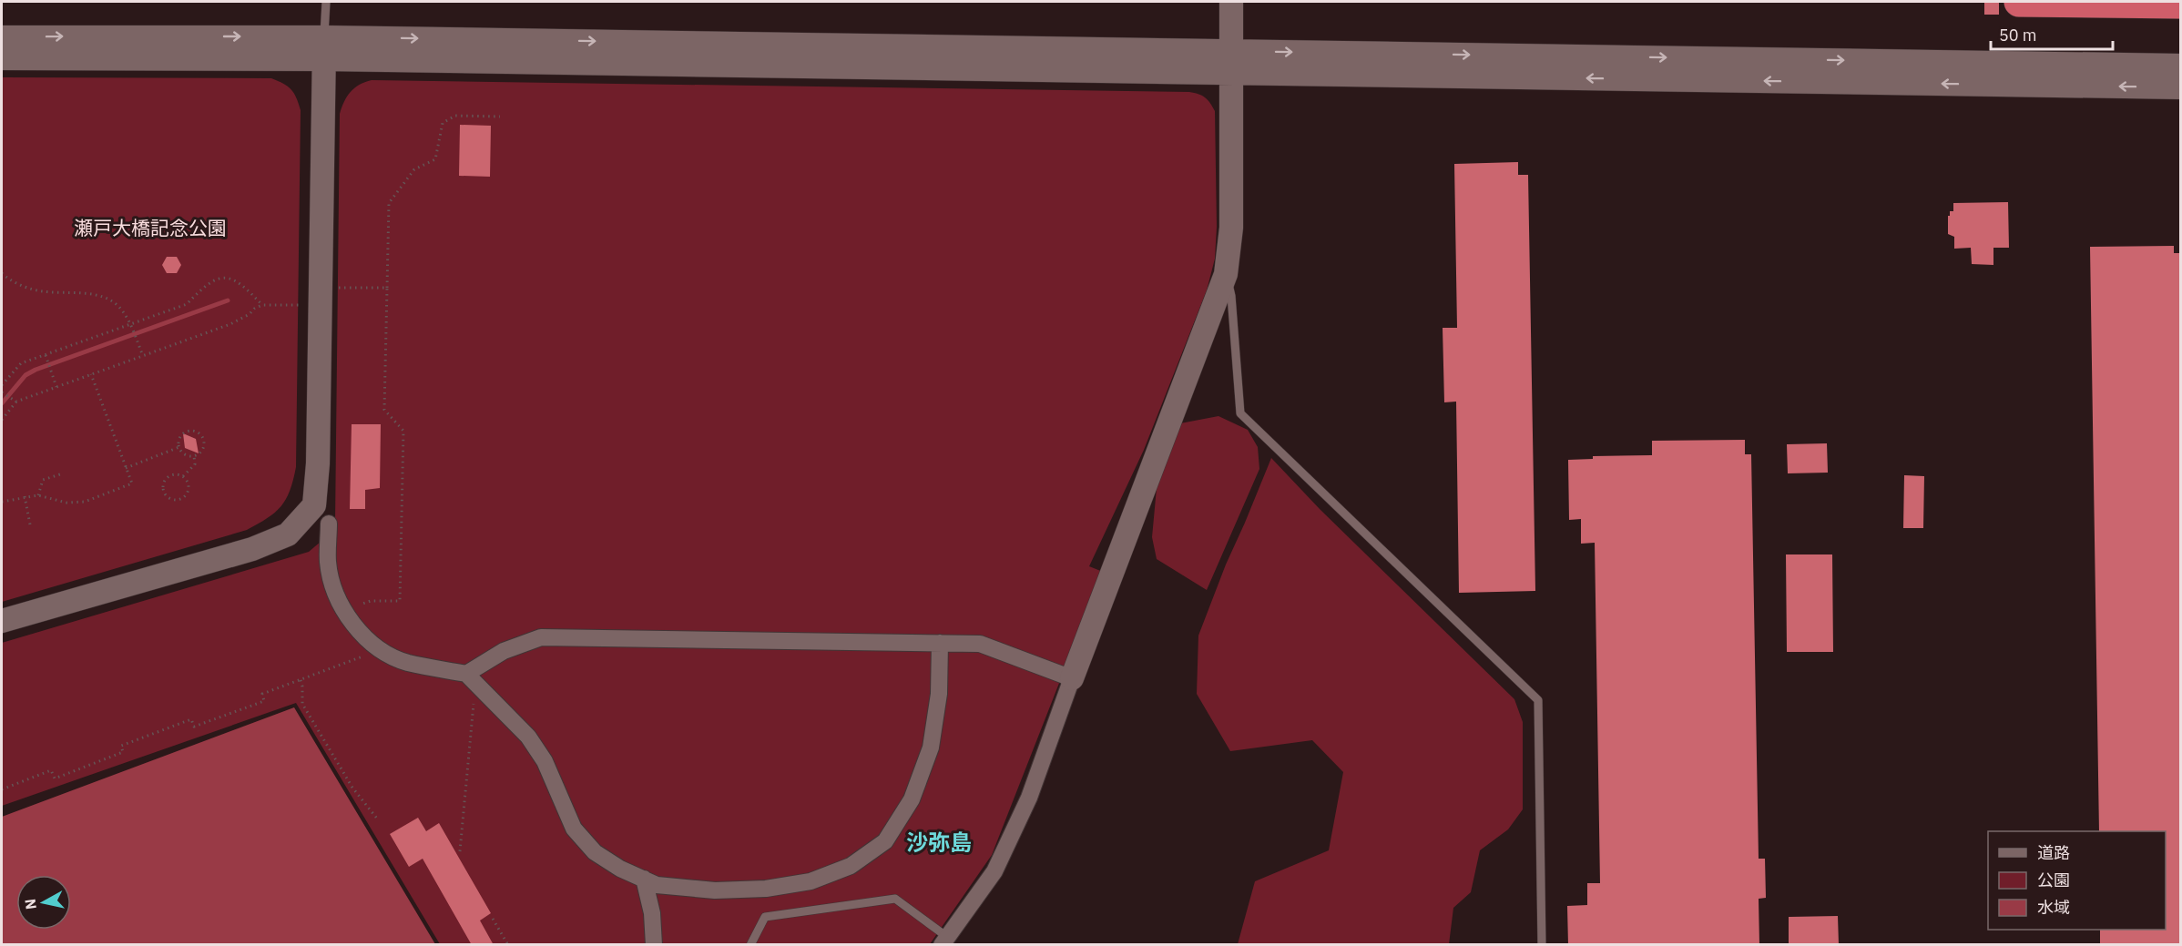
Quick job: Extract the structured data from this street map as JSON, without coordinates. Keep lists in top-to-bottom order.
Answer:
{
  "districts": ["沙弥島"],
  "parks": ["瀬戸大橋記念公園"],
  "legend": ["道路", "公園", "水域"],
  "scale_bar": "50 m",
  "north": "left"
}
